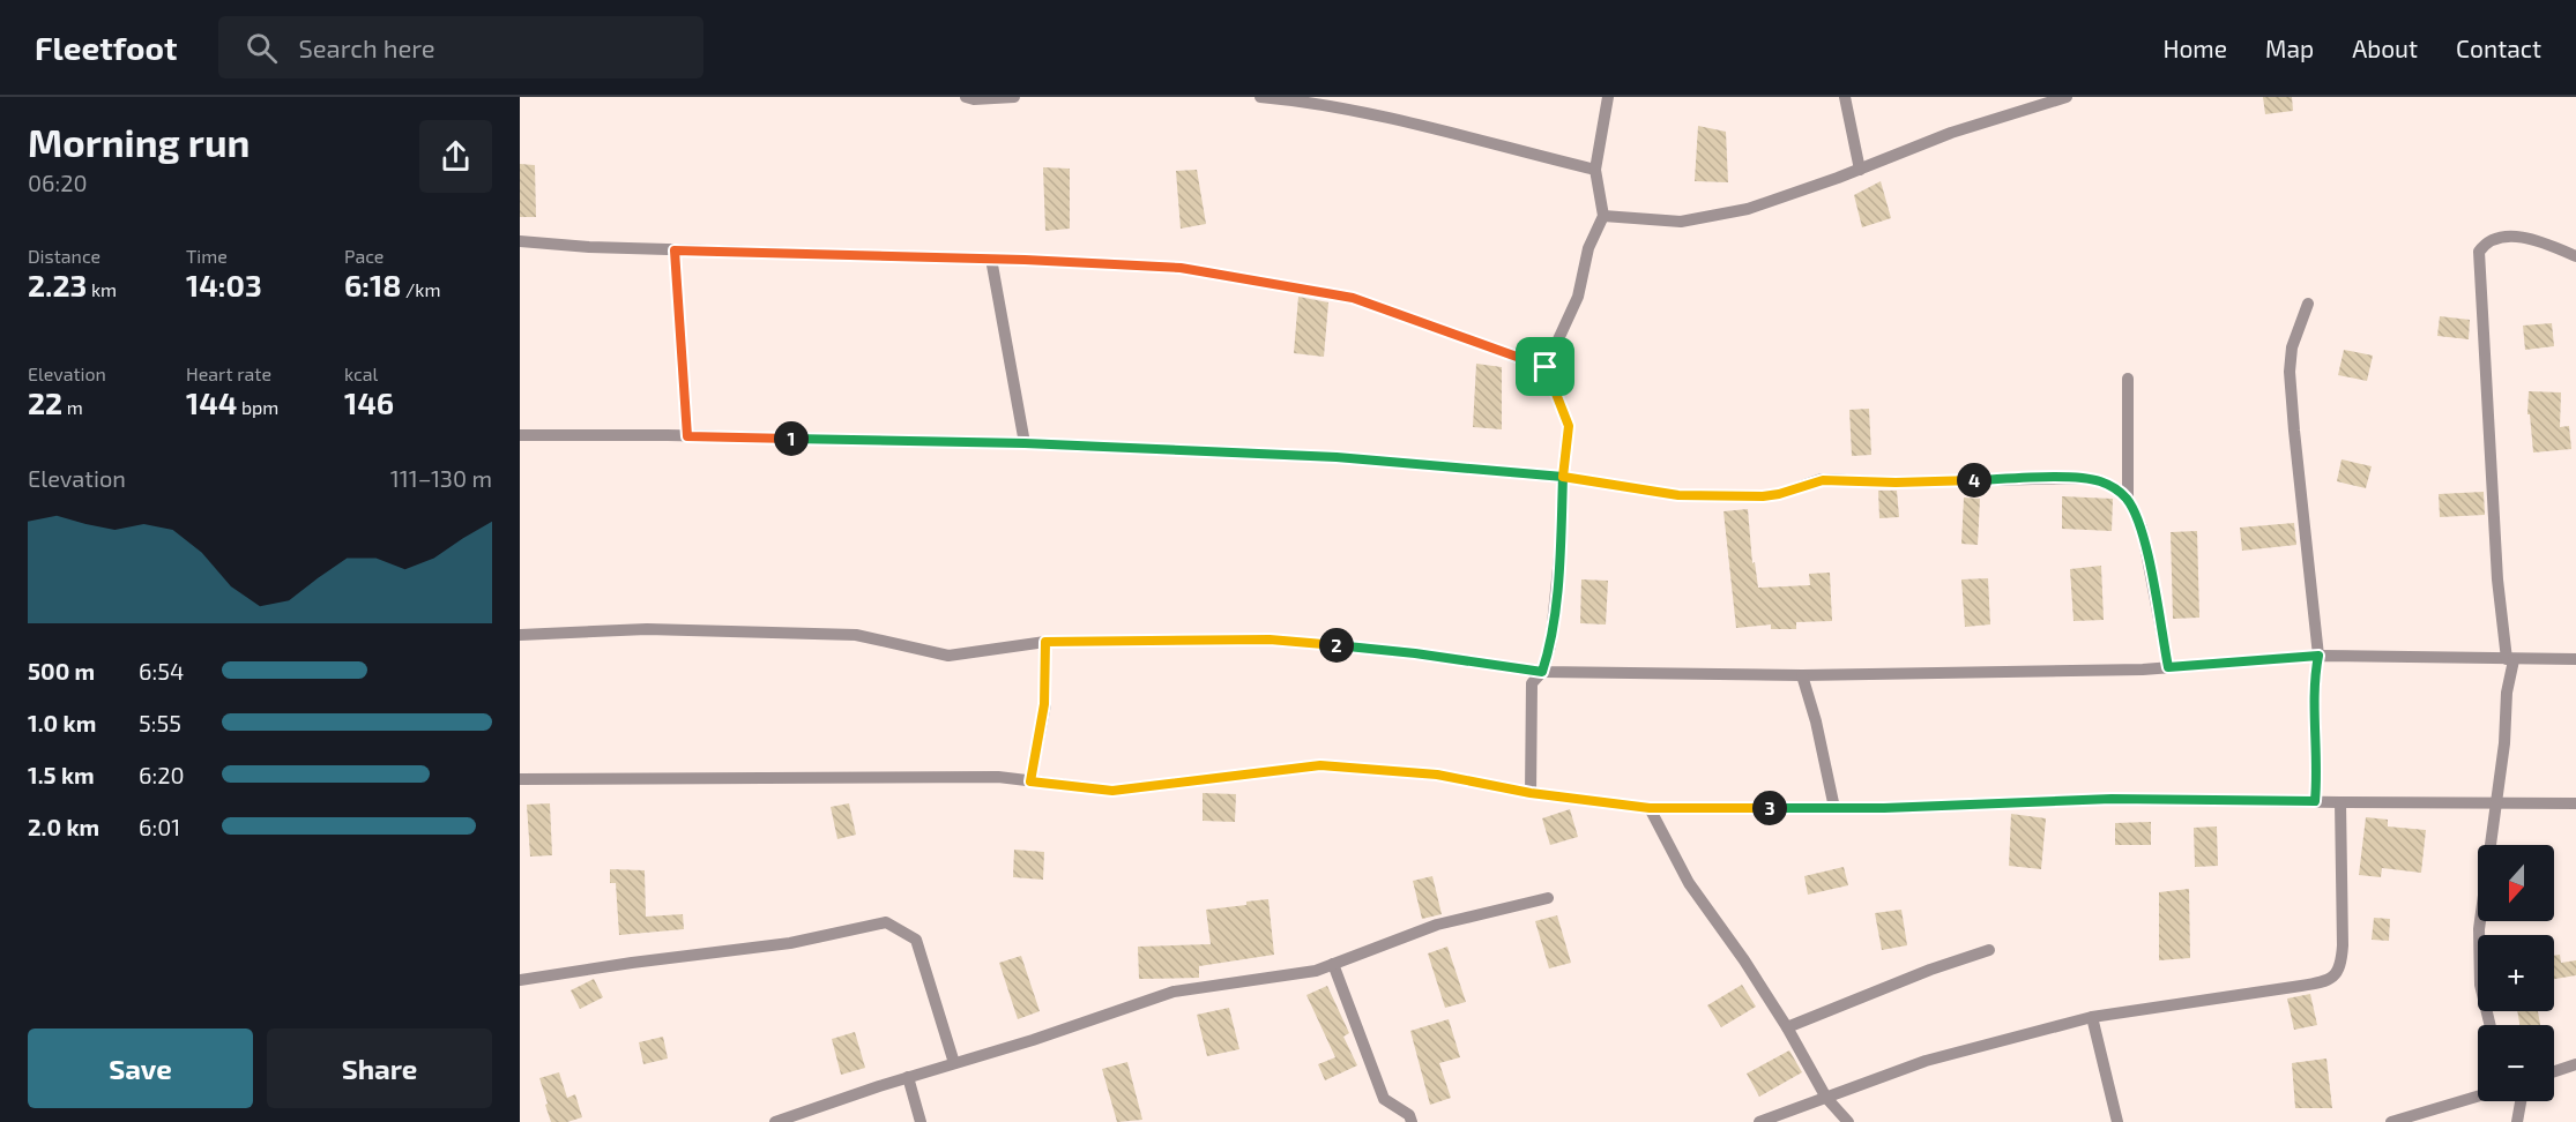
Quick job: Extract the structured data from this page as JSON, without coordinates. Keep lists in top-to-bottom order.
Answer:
{
  "north": "bottom",
  "page": {
    "header": "Fleetfoot",
    "search": "Search here",
    "nav": [
      "Home",
      "Map",
      "About",
      "Contact"
    ],
    "heading": ["Morning run", "06:20"],
    "stats": [
      ["Distance", "2.23 km"],
      ["Time", "14:03"],
      ["Pace", "6:18 /km"],
      ["Elevation", "22 m"],
      ["Heart rate", "144 bpm"],
      ["kcal", "146"]
    ],
    "pins": [
      "1",
      "4",
      "2",
      "3"
    ],
    "chart": ["Elevation", "111–130 m"],
    "list": [
      {
        "name": "500 m",
        "note": "6:54"
      },
      {
        "name": "1.0 km",
        "note": "5:55"
      },
      {
        "name": "1.5 km",
        "note": "6:20"
      },
      {
        "name": "2.0 km",
        "note": "6:01"
      }
    ],
    "map_buttons": ["+", "−"],
    "buttons": ["Save", "Share"]
  }
}
